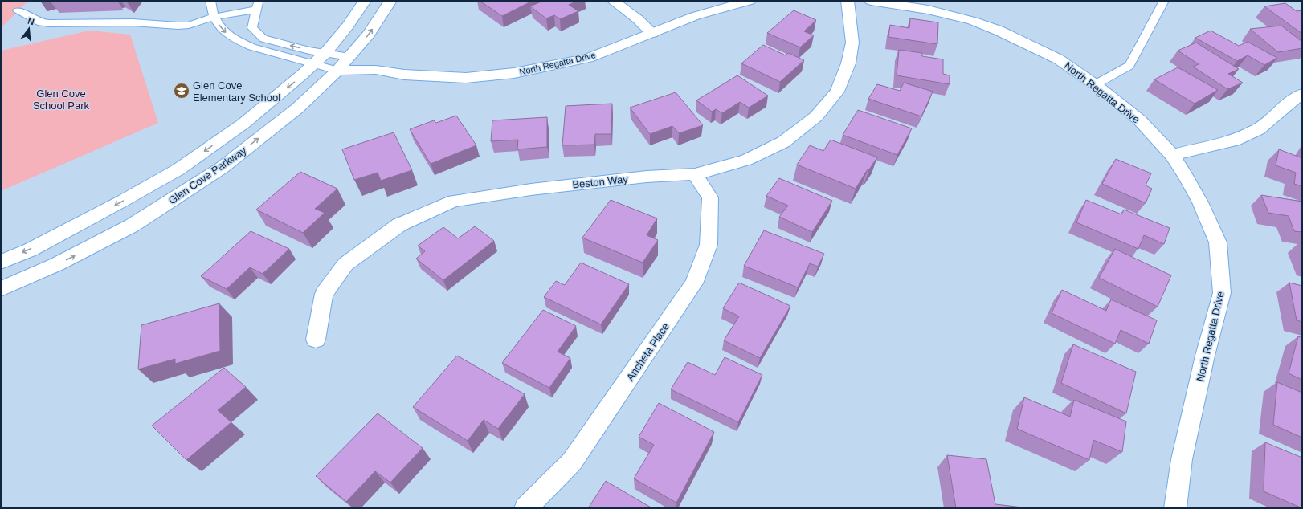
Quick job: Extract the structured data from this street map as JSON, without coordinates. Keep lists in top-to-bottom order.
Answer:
{
  "streets": {
    "street": [
      "North Regatta Drive",
      "Glen Cove Parkway",
      "Beston Way",
      "Ancheta Place"
    ]
  },
  "crossings": [
    ["North Regatta Drive", "Glen Cove Parkway"],
    ["Beston Way", "Ancheta Place"]
  ],
  "parks": ["Glen Cove School Park"],
  "places": {
    "school or university": ["Glen Cove Elementary School"]
  },
  "north": "top"
}
